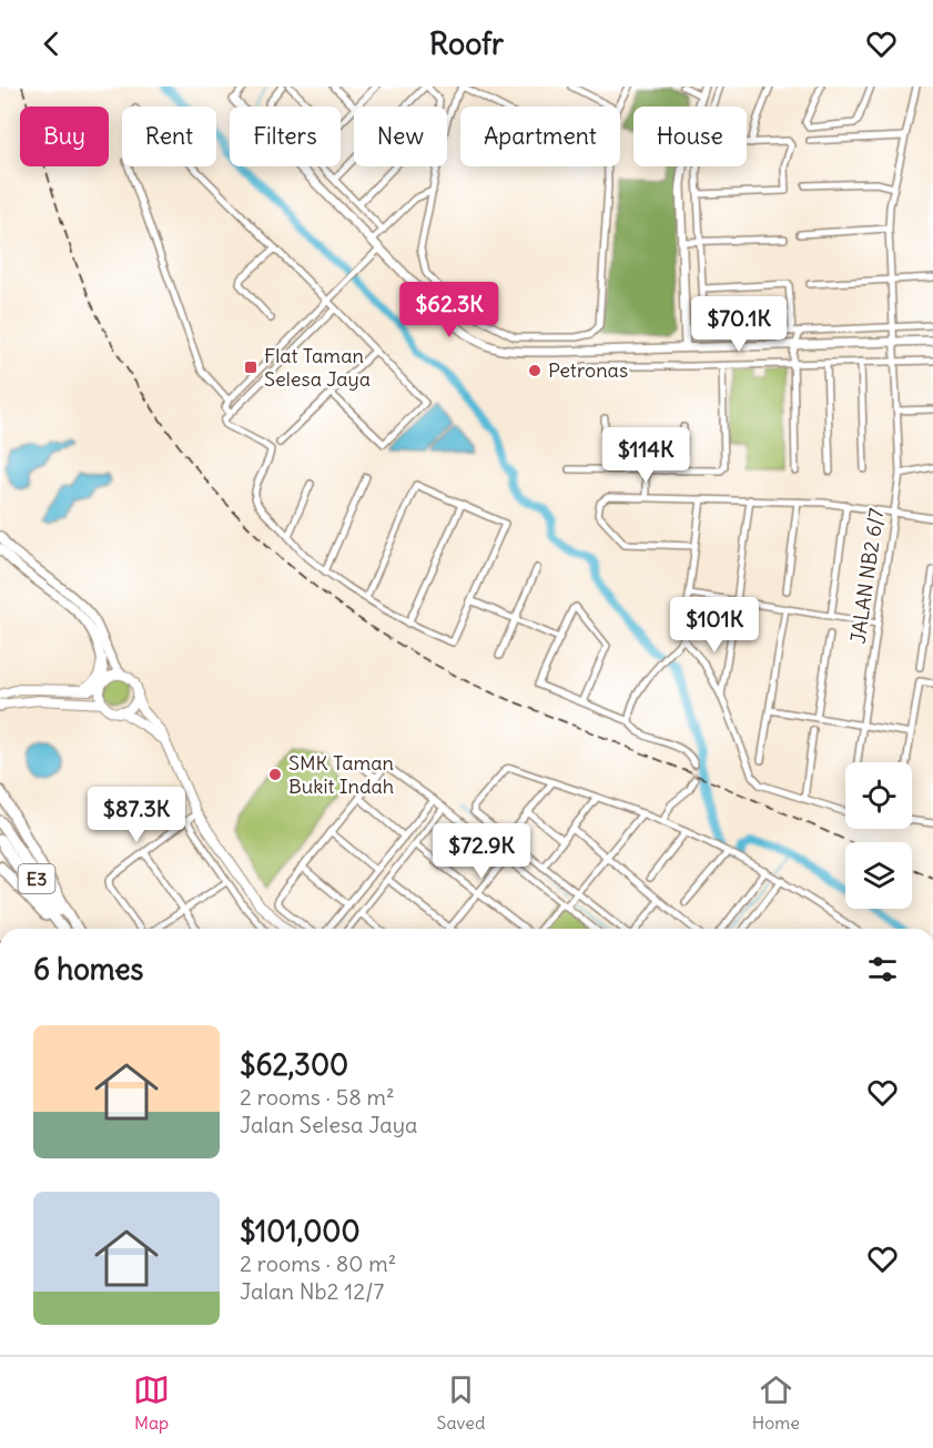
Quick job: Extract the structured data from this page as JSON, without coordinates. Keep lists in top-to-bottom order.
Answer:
{
  "streets": {
    "highway": ["E3"],
    "street": ["JALAN NB2 6/7"]
  },
  "places": {
    "transit": ["Flat Taman Selesa Jaya"],
    "other": ["Petronas", "SMK Taman Bukit Indah"]
  },
  "page": {
    "header": "Roofr",
    "chip": [
      "Buy",
      "Rent",
      "Filters",
      "New",
      "Apartment",
      "House"
    ],
    "price": [
      "$62.3K",
      "$70.1K",
      "$114K",
      "$101K",
      "$87.3K",
      "$72.9K"
    ],
    "heading": "6 homes",
    "list": [
      {
        "name": "$62,300",
        "note": "2 rooms · 58 m² · Jalan Selesa Jaya"
      },
      {
        "name": "$101,000",
        "note": "2 rooms · 80 m² · Jalan Nb2 12/7"
      }
    ],
    "tabs": ["Map", "Saved", "Home"]
  }
}
